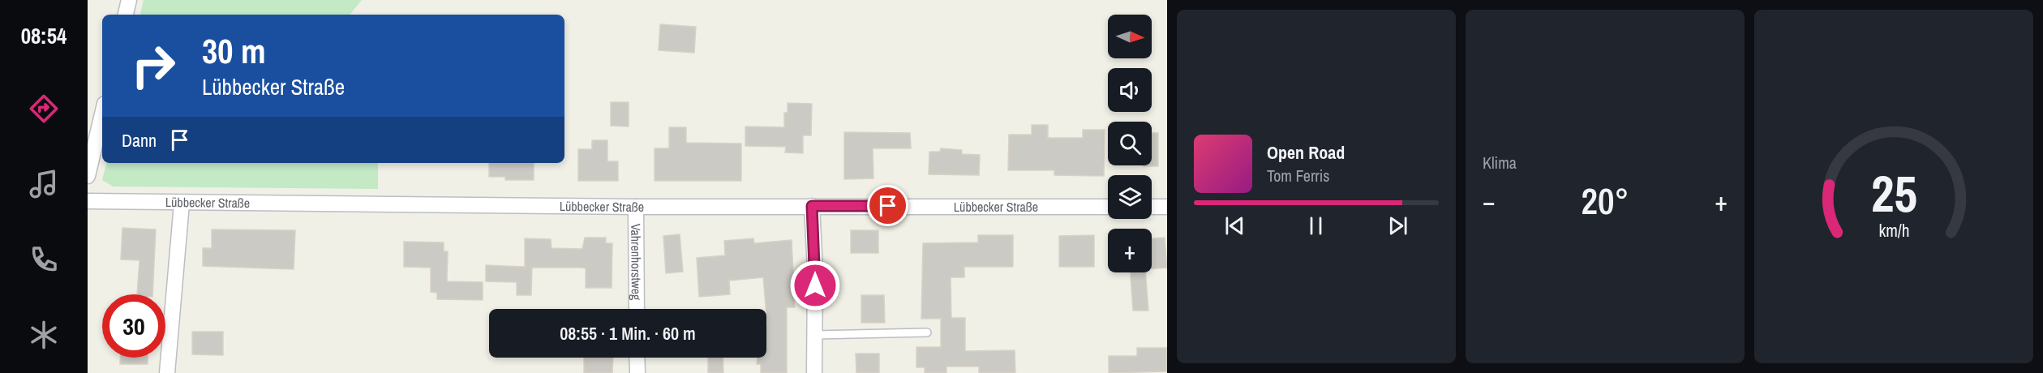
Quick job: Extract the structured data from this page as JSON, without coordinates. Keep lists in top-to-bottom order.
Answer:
{
  "streets": {
    "street": ["Lübbecker Straße", "Vahrenhorstweg"]
  },
  "crossings": [
    ["Lübbecker Straße", "Vahrenhorstweg"]
  ],
  "north": "right",
  "page": {
    "tabs": "08:54",
    "tile": "Klima",
    "map_buttons": "+",
    "turn": ["30 m", "Lübbecker Straße"],
    "then": "Dann",
    "song": ["Open Road", "Tom Ferris"],
    "heat": ["−", "20°", "+"],
    "limit": "30",
    "trip": "08:55 · 1 Min. · 60 m",
    "gauge": ["25", "km/h"]
  }
}
